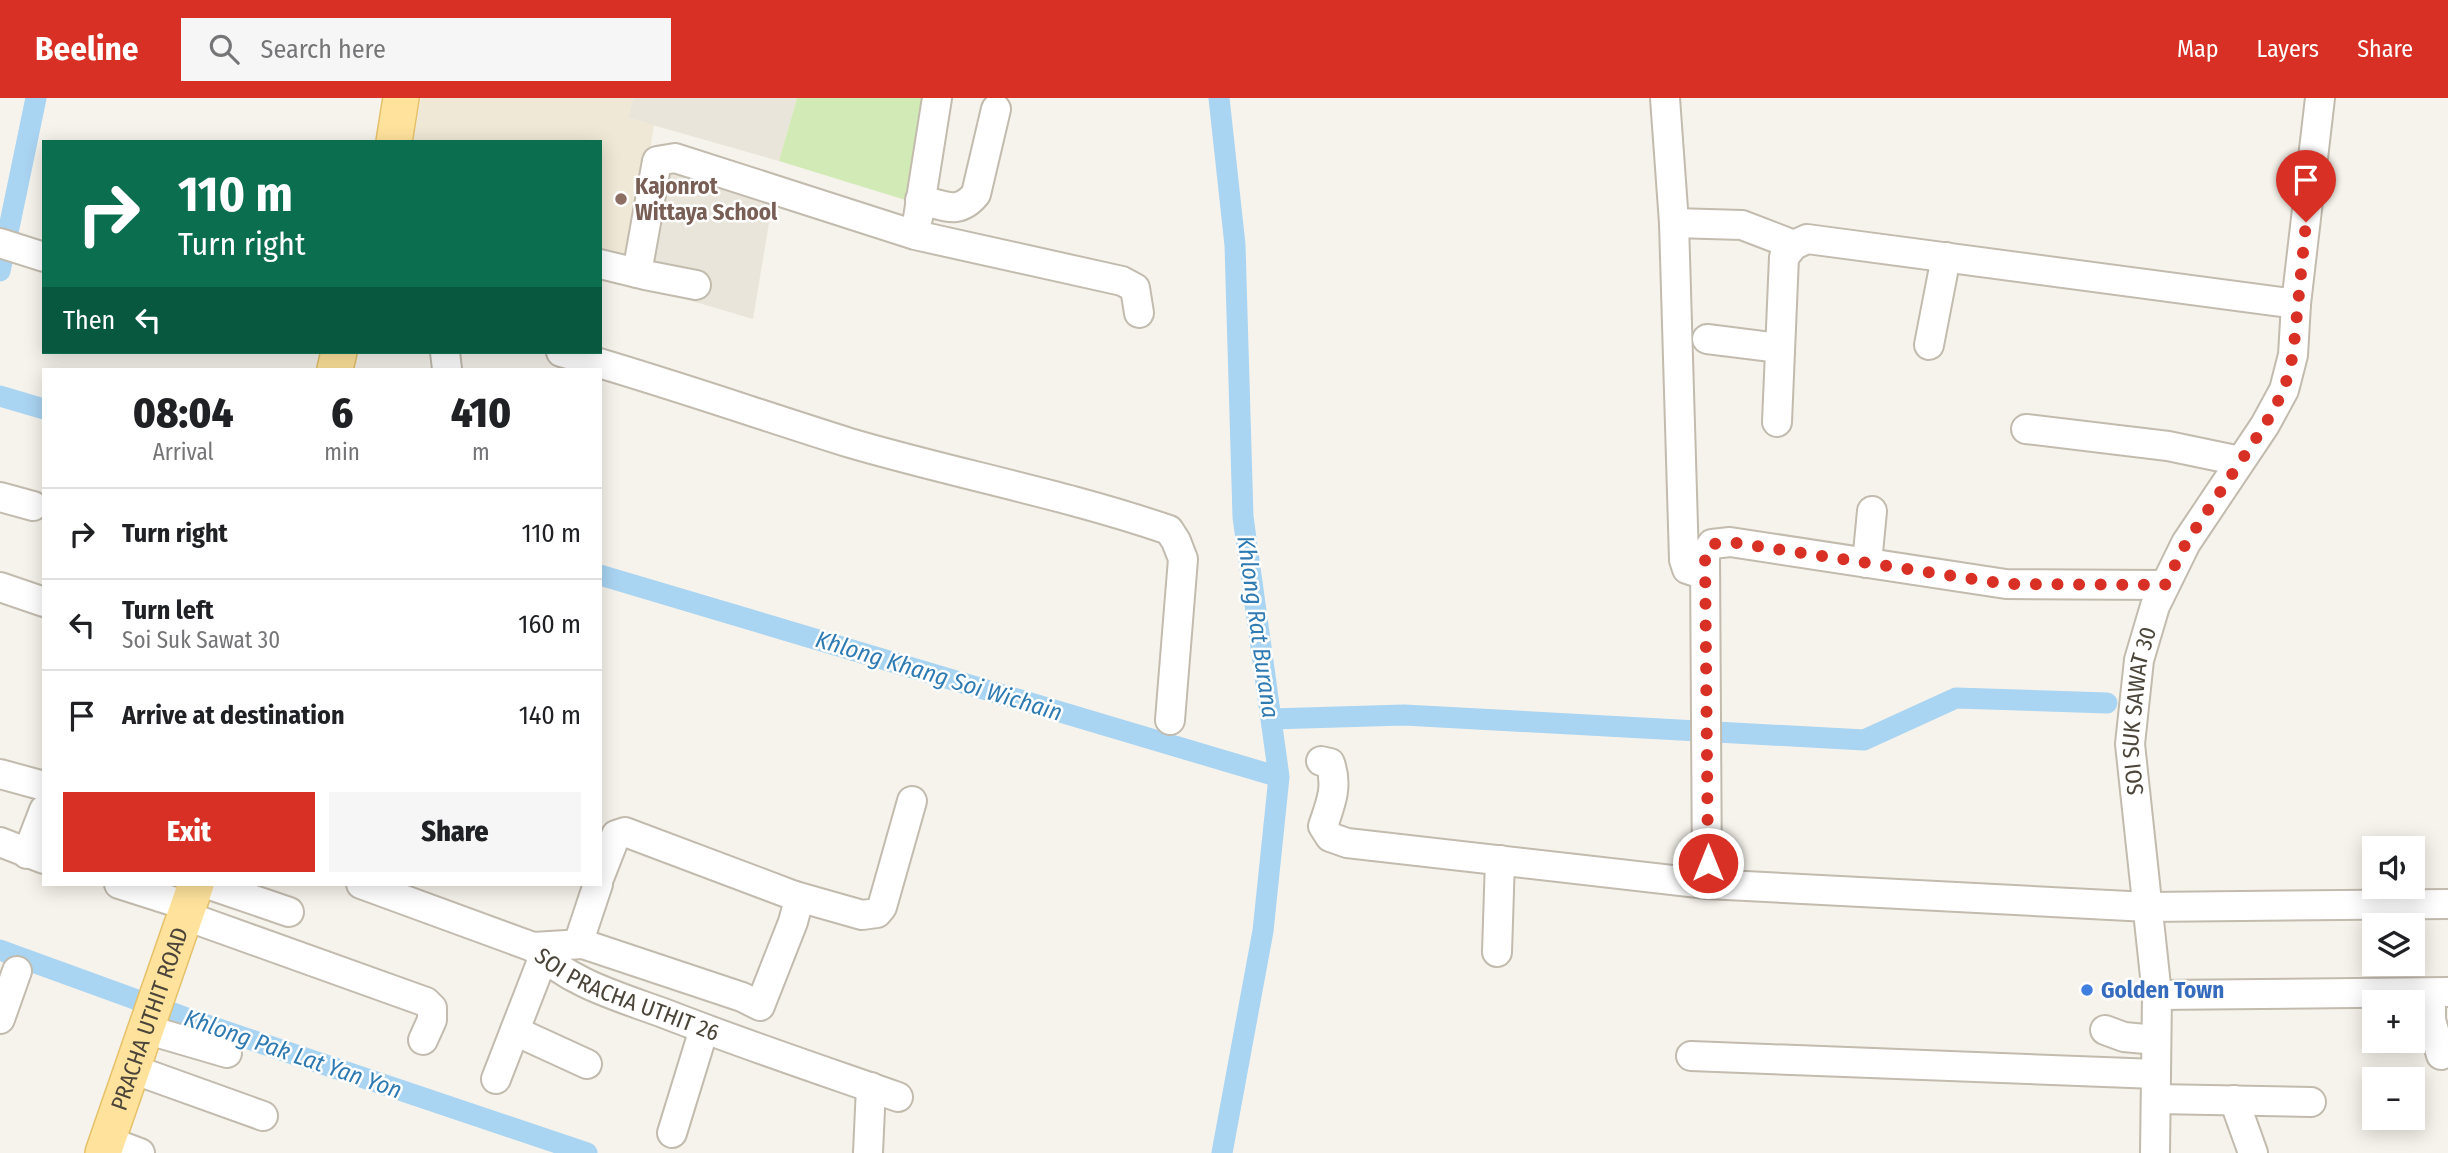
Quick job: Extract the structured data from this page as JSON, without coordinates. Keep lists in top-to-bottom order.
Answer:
{
  "streets": {
    "main road": ["PRACHA UTHIT ROAD"],
    "street": ["SOI SUK SAWAT 30", "SOI PRACHA UTHIT 26"]
  },
  "water": ["Khlong Rat Burana", "Khlong Khang Soi Wichain", "Khlong Pak Lat Yan Yon"],
  "places": ["Kajonrot Wittaya School", "Golden Town"],
  "page": {
    "header": "Beeline",
    "search": "Search here",
    "nav": ["Map", "Layers", "Share"],
    "turn": ["110 m", "Turn right"],
    "then": "Then",
    "eta": [
      "08:04",
      "Arrival",
      "6",
      "min",
      "410",
      "m"
    ],
    "list": [
      {
        "name": "Turn right",
        "value": "110 m"
      },
      {
        "name": "Turn left",
        "note": "Soi Suk Sawat 30",
        "value": "160 m"
      },
      {
        "name": "Arrive at destination",
        "value": "140 m"
      }
    ],
    "buttons": ["Exit", "Share"],
    "map_buttons": ["+", "−"]
  }
}
